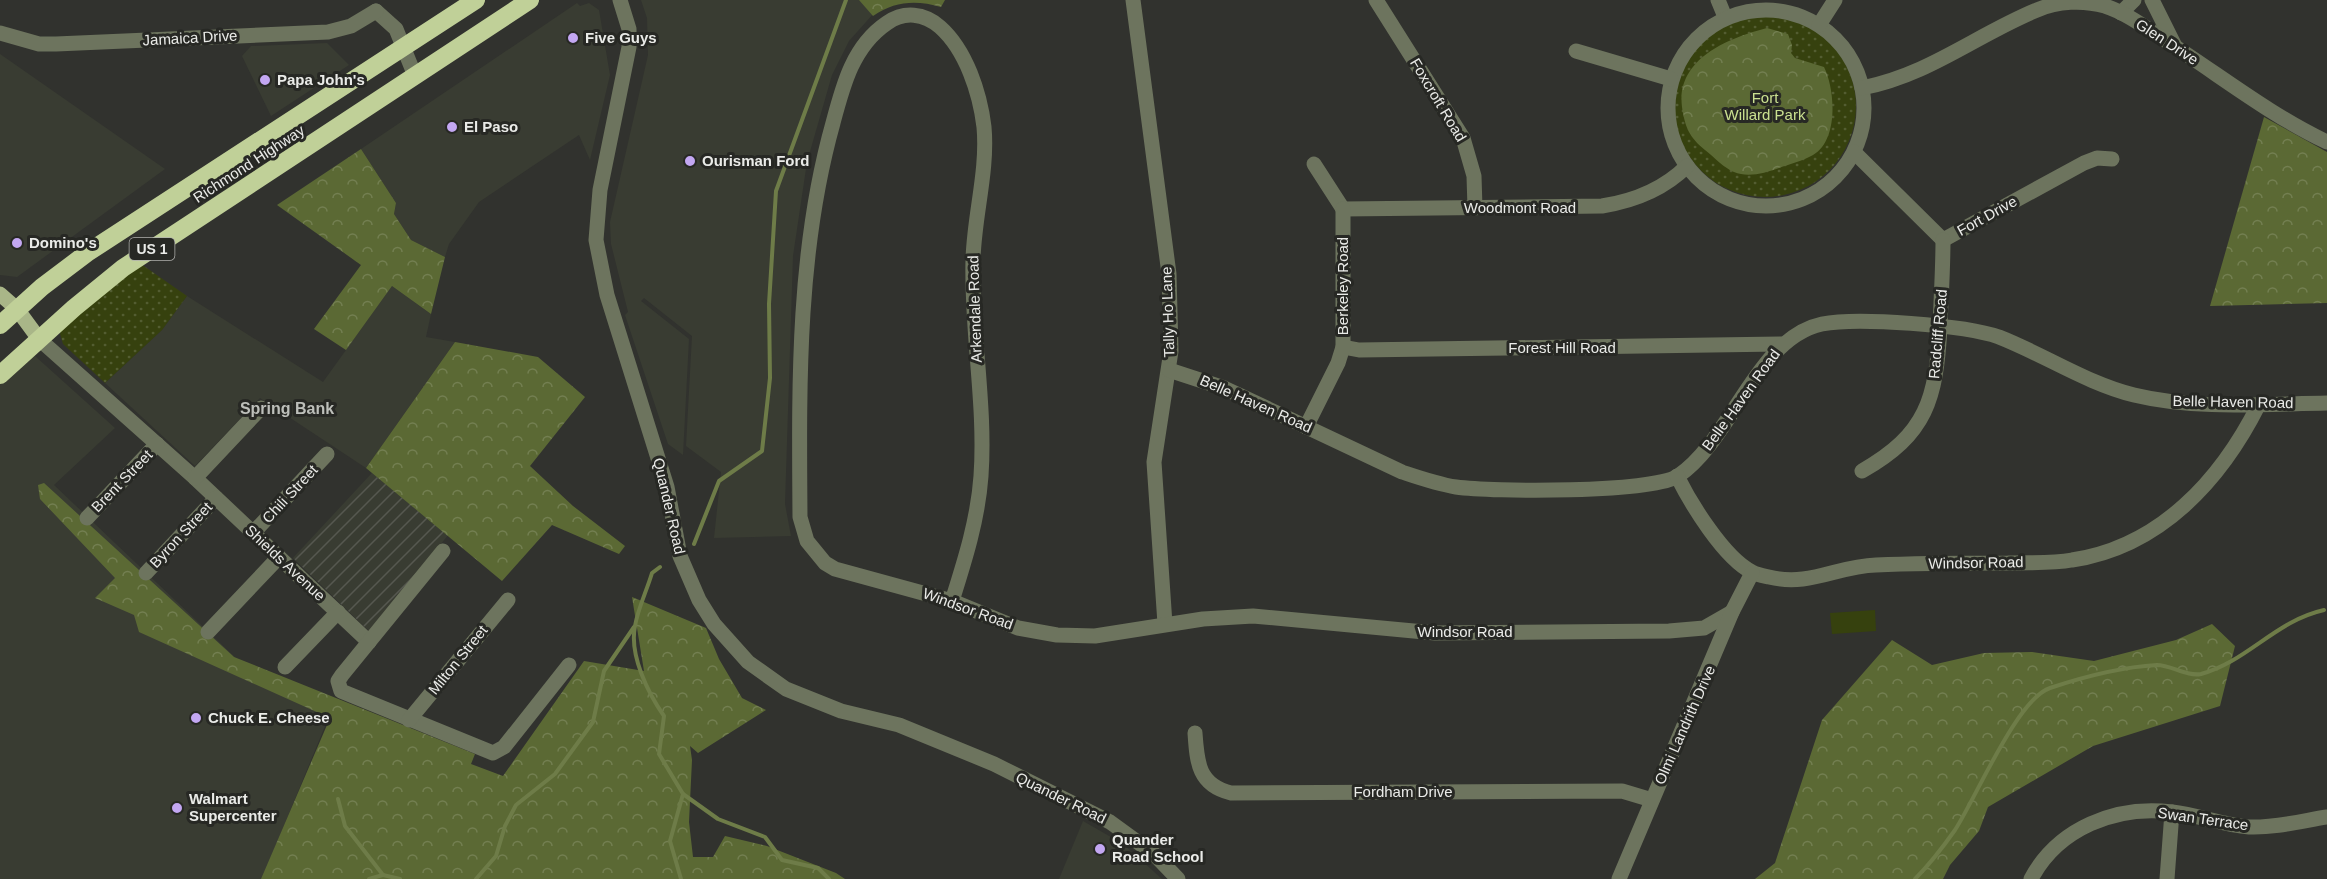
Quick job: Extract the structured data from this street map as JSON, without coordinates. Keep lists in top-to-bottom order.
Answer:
{
  "streets": {
    "highway": ["Richmond Highway", "US 1"],
    "street": [
      "Jamaica Drive",
      "Glen Drive",
      "Foxcroft Road",
      "Woodmont Road",
      "Fort Drive",
      "Berkeley Road",
      "Arkendale Road",
      "Tally Ho Lane",
      "Radcliff Road",
      "Forest Hill Road",
      "Belle Haven Road",
      "Brent Street",
      "Chili Street",
      "Quander Road",
      "Byron Street",
      "Shields Avenue",
      "Windsor Road",
      "Milton Street",
      "Olmi Landrith Drive",
      "Fordham Drive",
      "Swan Terrace"
    ]
  },
  "crossings": [
    ["Glen Drive", "Woodmont Road"],
    ["Glen Drive", "Fort Drive"],
    ["Foxcroft Road", "Woodmont Road"],
    ["Richmond Highway", "Shields Avenue"],
    ["Woodmont Road", "Fort Drive"],
    ["Woodmont Road", "Berkeley Road"],
    ["Fort Drive", "Radcliff Road"],
    ["Berkeley Road", "Forest Hill Road"],
    ["Berkeley Road", "Belle Haven Road"],
    ["Arkendale Road", "Windsor Road"],
    ["Tally Ho Lane", "Belle Haven Road"],
    ["Tally Ho Lane", "Windsor Road"],
    ["Radcliff Road", "Belle Haven Road"],
    ["Forest Hill Road", "Belle Haven Road"],
    ["Belle Haven Road", "Windsor Road"],
    ["Brent Street", "Shields Avenue"],
    ["Chili Street", "Shields Avenue"],
    ["Byron Street", "Shields Avenue"],
    ["Windsor Road", "Olmi Landrith Drive"],
    ["Olmi Landrith Drive", "Fordham Drive"]
  ],
  "districts": ["Spring Bank"],
  "parks": ["Fort Willard Park"],
  "places": [
    "Five Guys",
    "Papa John's",
    "El Paso",
    "Ourisman Ford",
    "Domino's",
    "Chuck E. Cheese",
    "Walmart Supercenter",
    "Quander Road School"
  ]
}
